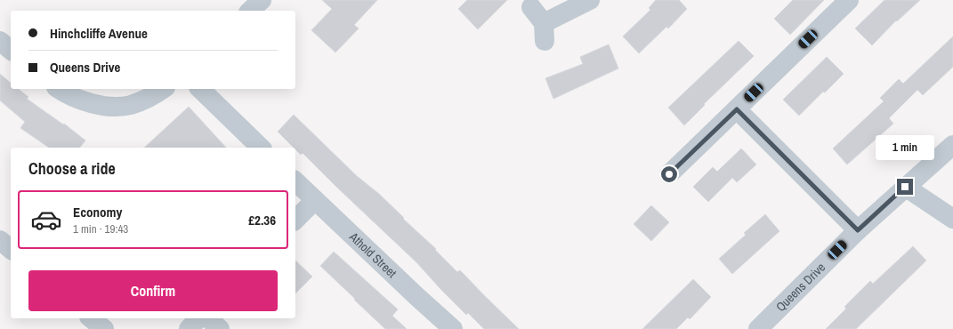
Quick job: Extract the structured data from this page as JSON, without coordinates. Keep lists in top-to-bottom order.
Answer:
{
  "streets": {
    "street": ["Athold Street", "Queens Drive"]
  },
  "page": {
    "banner": ["Hinchcliffe Avenue", "Queens Drive"],
    "bubble": "1 min",
    "heading": "Choose a ride",
    "list": [
      {
        "name": "Economy",
        "note": "1 min · 19:43",
        "value": "£2.36"
      }
    ],
    "buttons": "Confirm"
  }
}
